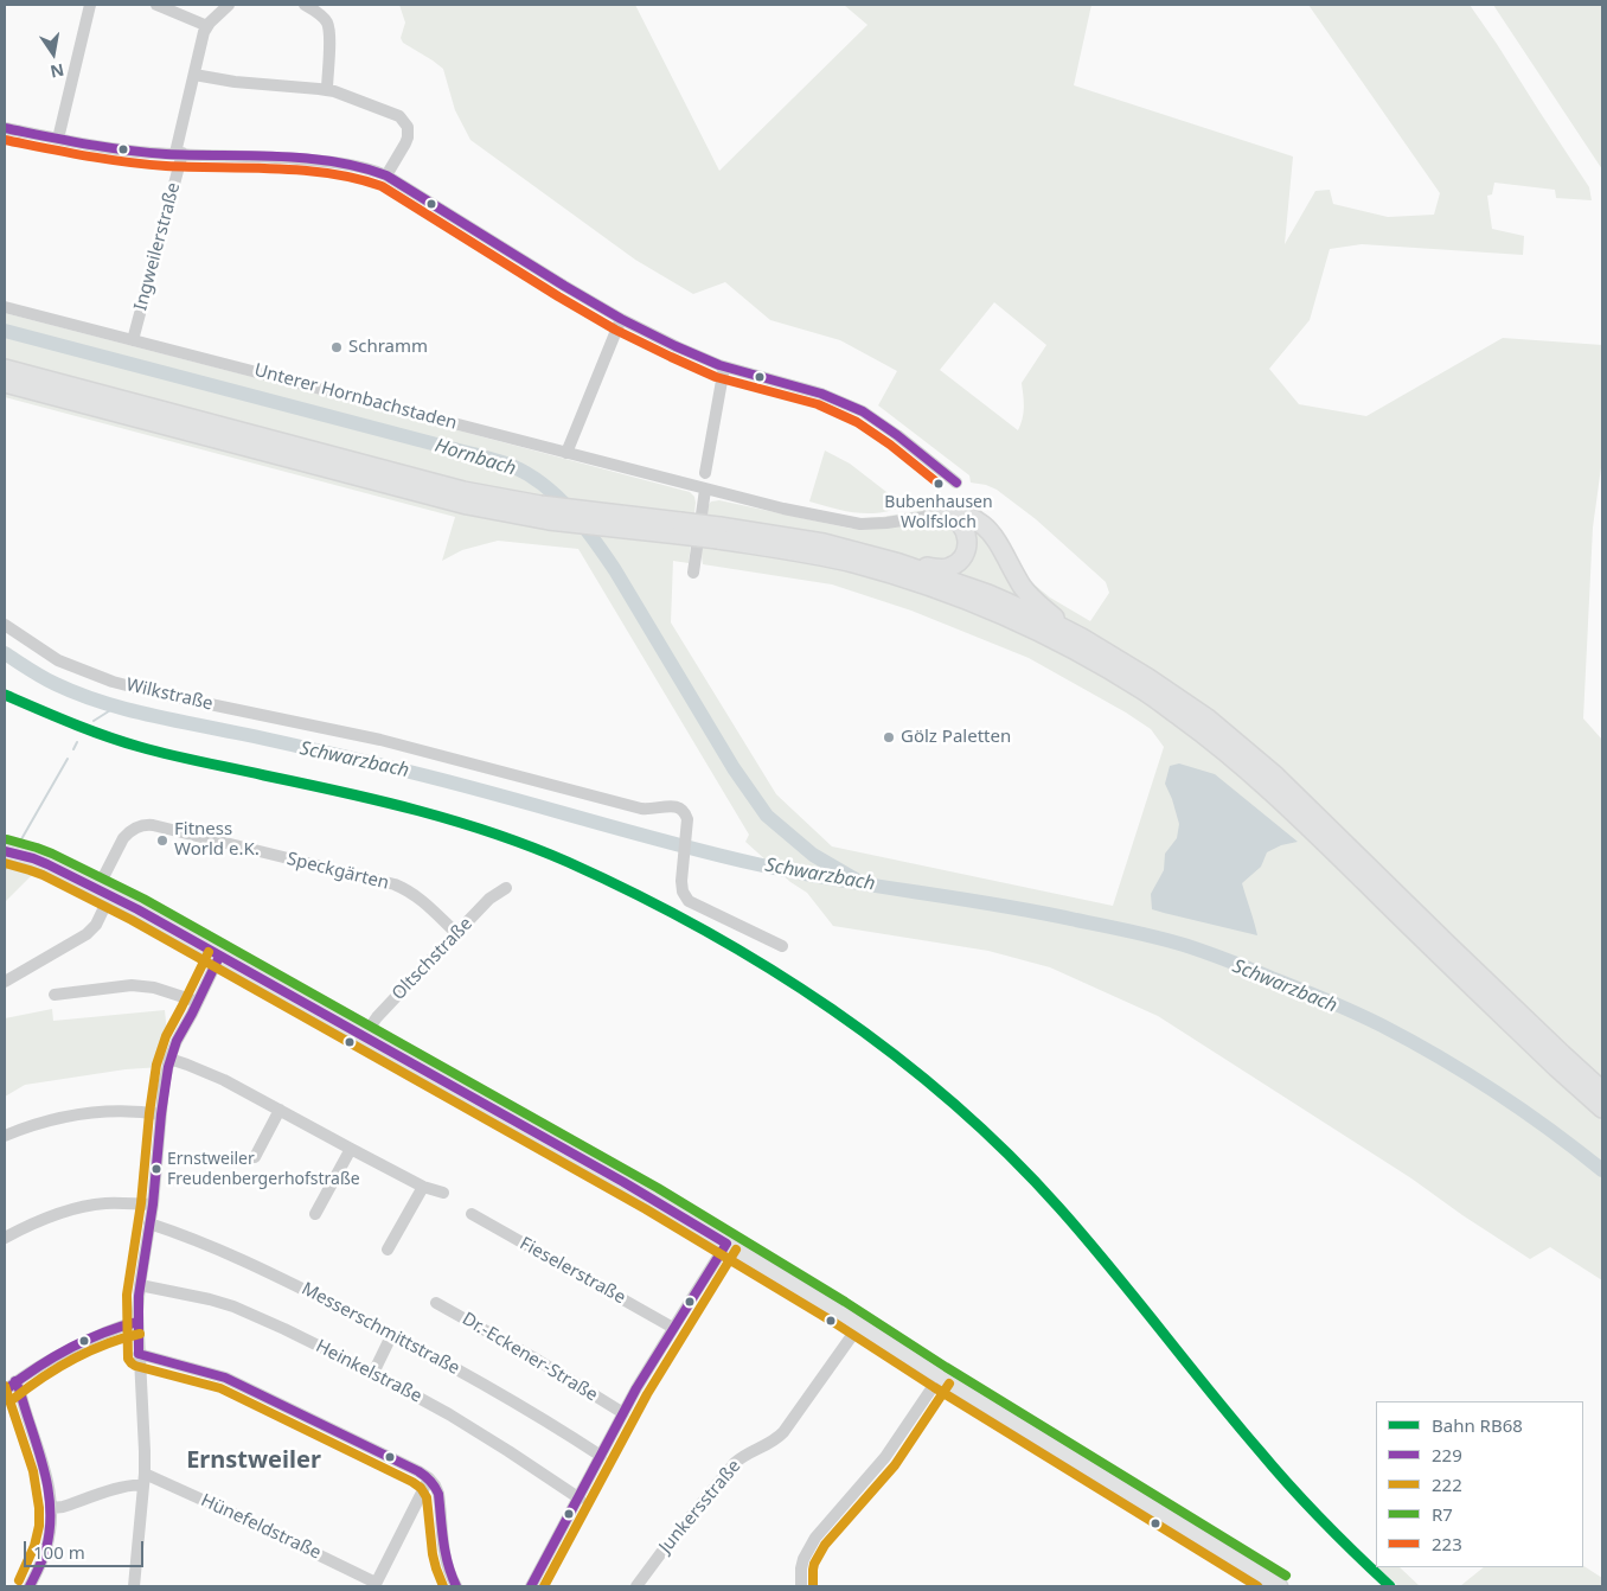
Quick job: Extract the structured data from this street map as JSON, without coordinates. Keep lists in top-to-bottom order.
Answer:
{
  "streets": {
    "street": [
      "Ingweilerstraße",
      "Unterer Hornbachstaden",
      "Wilkstraße",
      "Speckgärten",
      "Oltschstraße",
      "Fieselerstraße",
      "Messerschmittstraße",
      "Dr.-Eckener-Straße",
      "Heinkelstraße",
      "Junkersstraße",
      "Hünefeldstraße"
    ]
  },
  "crossings": [
    ["Ingweilerstraße", "Unterer Hornbachstaden"],
    ["Speckgärten", "Oltschstraße"]
  ],
  "districts": ["Ernstweiler"],
  "water": ["Hornbach", "Schwarzbach"],
  "places": [
    "Schramm",
    "Bubenhausen Wolfsloch",
    "Gölz Paletten",
    "Fitness World e.K.",
    "Ernstweiler Freudenbergerhofstraße"
  ],
  "lines": [
    "transit line 229",
    "transit line 223",
    "rail line RB68",
    "transit line R7",
    "transit line 222"
  ],
  "legend": [
    "Bahn RB68",
    "229",
    "222",
    "R7",
    "223"
  ],
  "scale_bar": "100 m",
  "north": "bottom"
}
